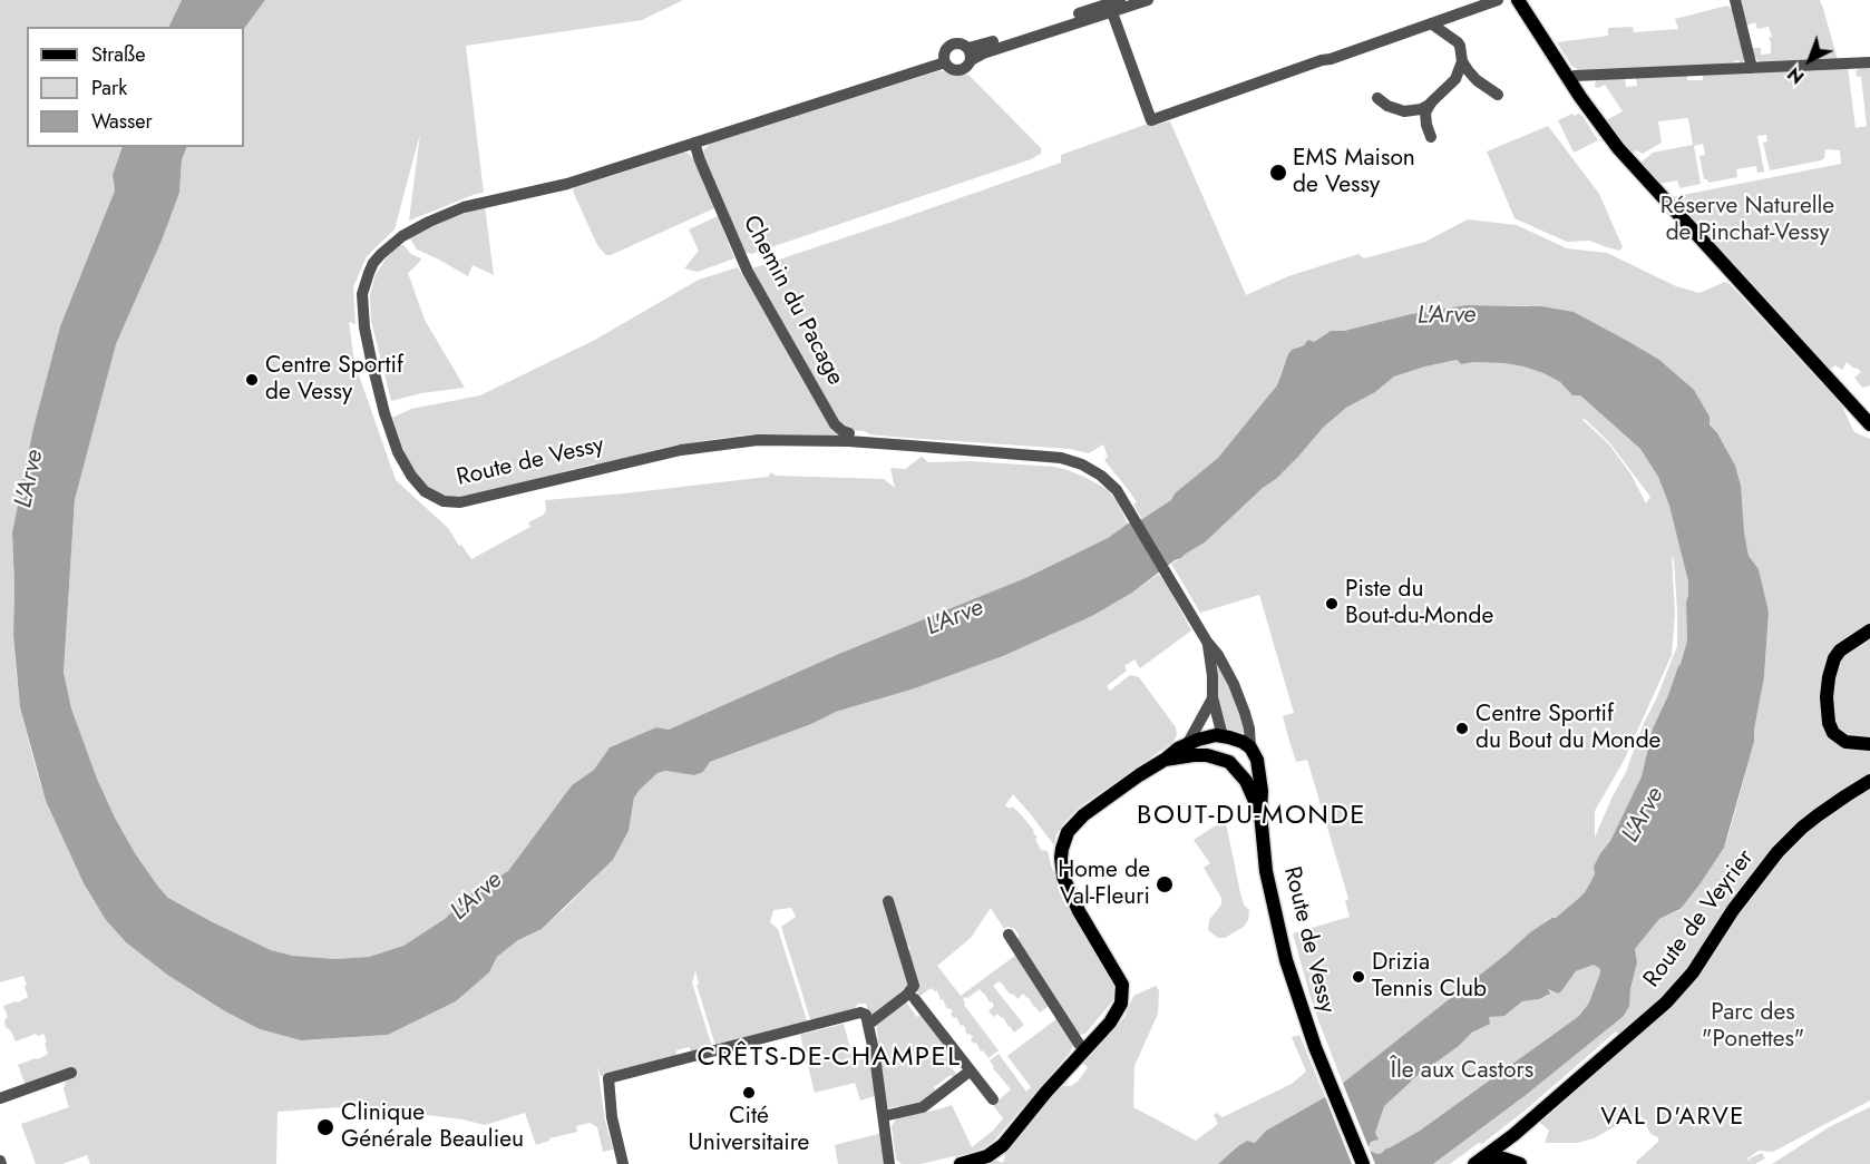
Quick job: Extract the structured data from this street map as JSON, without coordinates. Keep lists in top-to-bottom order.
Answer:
{
  "streets": {
    "main road": ["Route de Vessy", "Route de Veyrier"],
    "street": ["Chemin du Pacage"]
  },
  "crossings": [
    ["Chemin du Pacage", "Route de Vessy"]
  ],
  "districts": ["BOUT-DU-MONDE", "CRÊTS-DE-CHAMPEL", "VAL D'ARVE"],
  "water": ["L'Arve"],
  "parks": ["Réserve Naturelle de Pinchat-Vessy", "Parc des \"Ponettes\"", "Île aux Castors"],
  "places": [
    "EMS Maison de Vessy",
    "Centre Sportif de Vessy",
    "Piste du Bout-du-Monde",
    "Centre Sportif du Bout du Monde",
    "Home de Val-Fleuri",
    "Drizia Tennis Club",
    "Cité Universitaire",
    "Clinique Générale Beaulieu"
  ],
  "legend": ["Straße", "Park", "Wasser"],
  "north": "bottom left"
}
